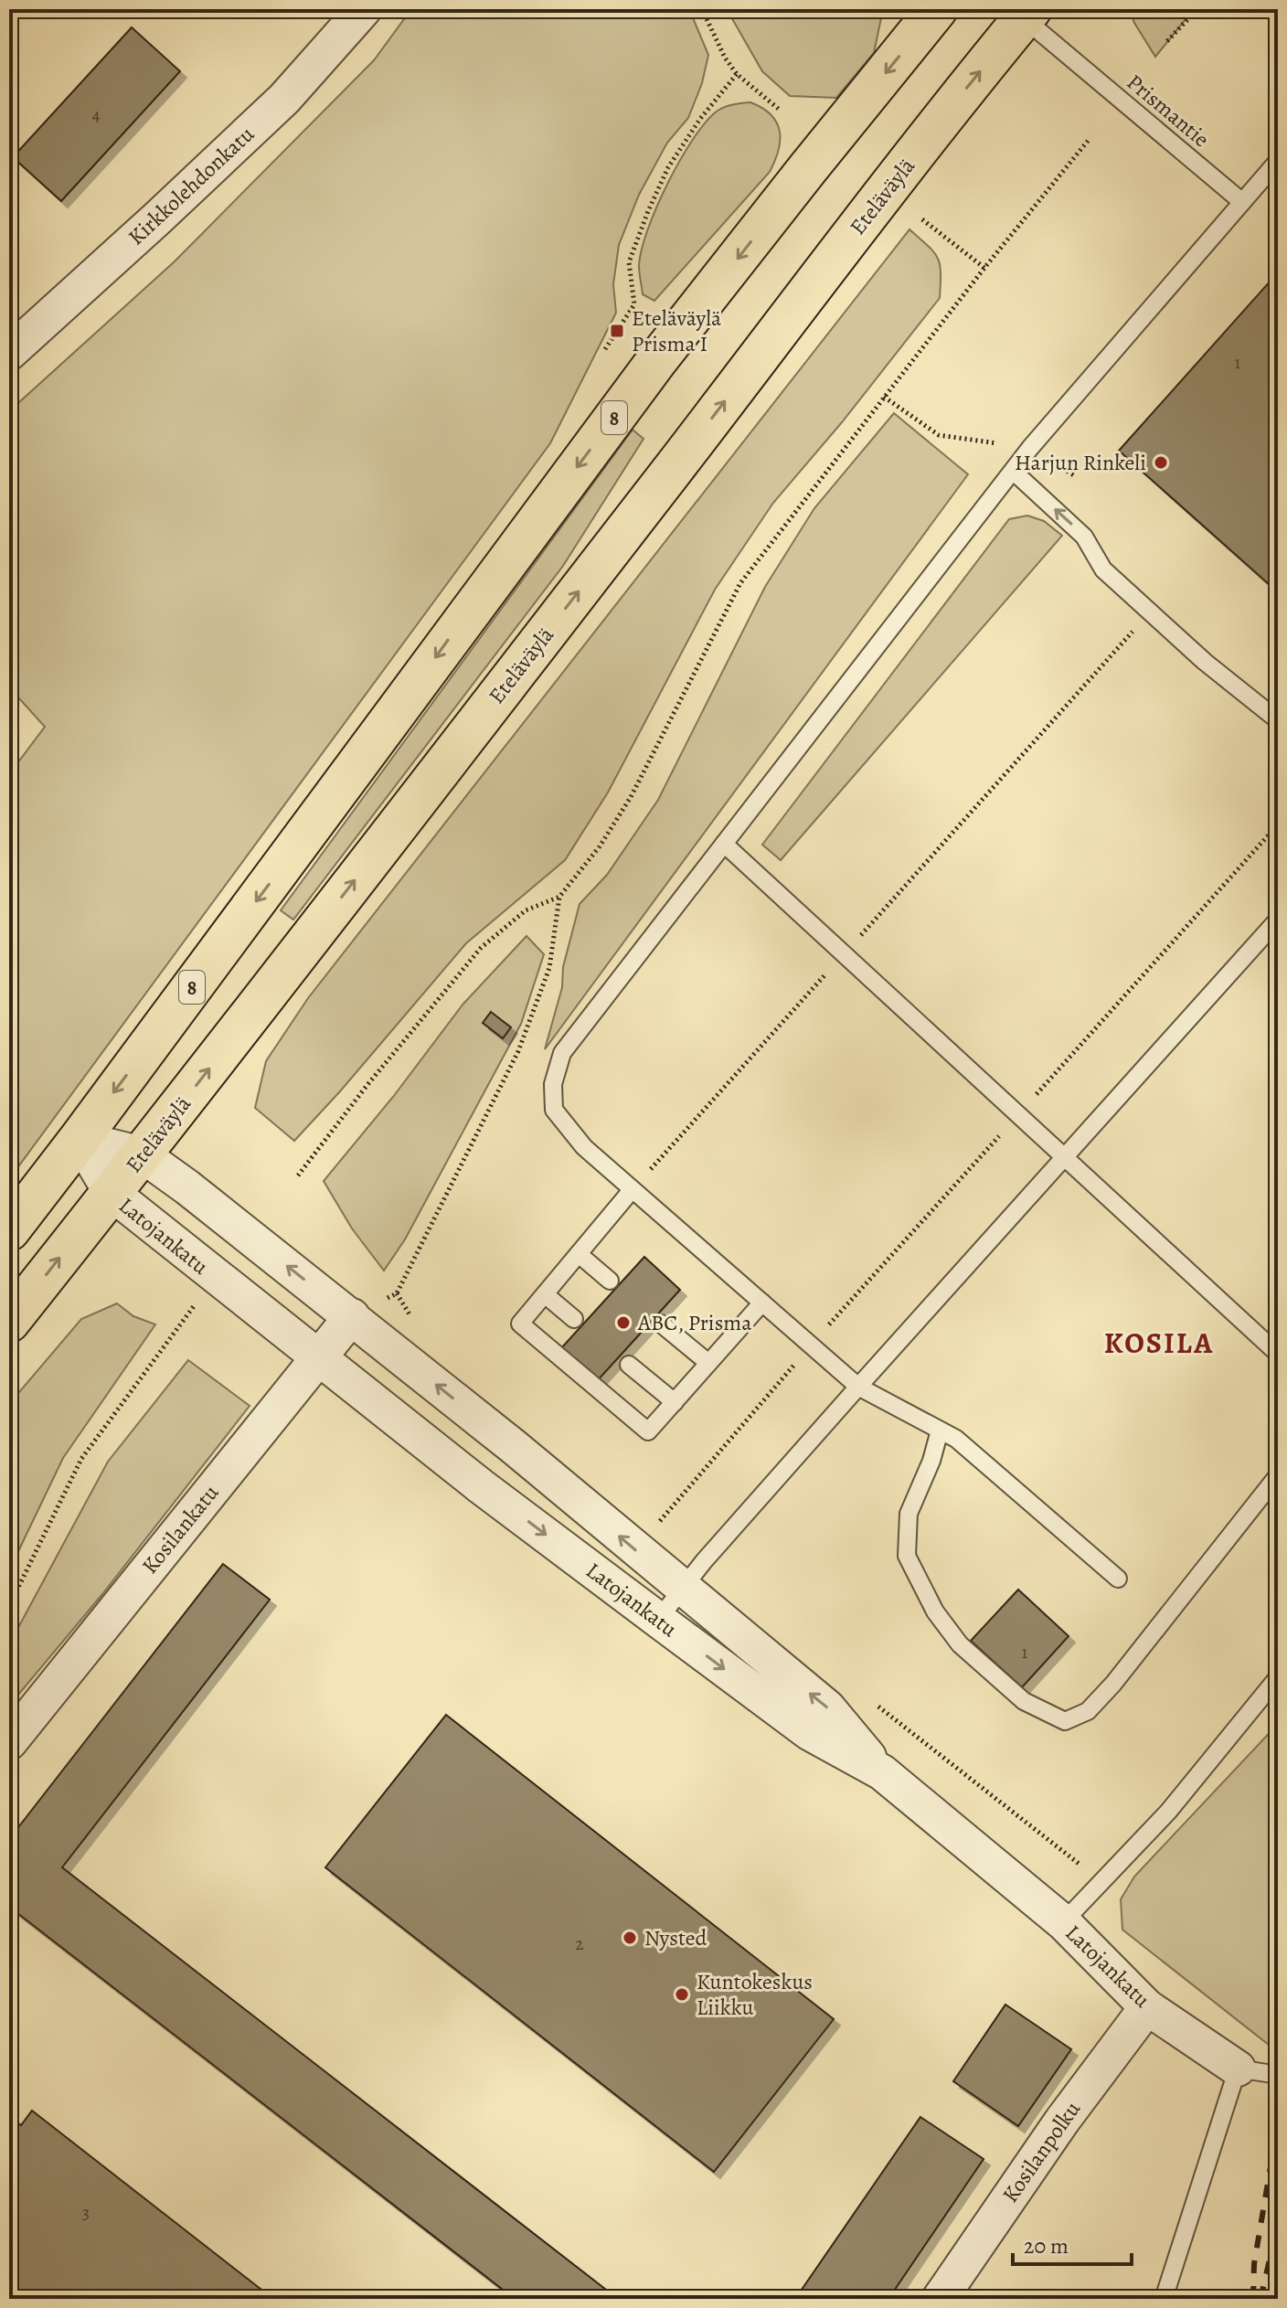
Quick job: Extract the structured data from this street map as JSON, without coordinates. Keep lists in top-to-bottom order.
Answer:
{
  "streets": {
    "highway": ["Eteläväylä", "8"],
    "street": [
      "Kirkkolehdonkatu",
      "Latojankatu",
      "Kosilankatu",
      "Kosilanpolku"
    ],
    "lane": ["Prismantie"]
  },
  "crossings": [
    ["Prismantie", "Eteläväylä"],
    ["Eteläväylä", "Latojankatu"],
    ["8", "Latojankatu"],
    ["Latojankatu", "Kosilankatu"],
    ["Latojankatu", "Kosilanpolku"]
  ],
  "districts": ["KOSILA"],
  "places": {
    "transit": ["Eteläväylä Prisma I"],
    "other": [
      "Harjun Rinkeli",
      "ABC, Prisma",
      "Nysted",
      "Kuntokeskus Liikku"
    ]
  },
  "house_numbers": [
    "4",
    "1",
    "1",
    "2",
    "3"
  ],
  "scale_bar": "20 m"
}
